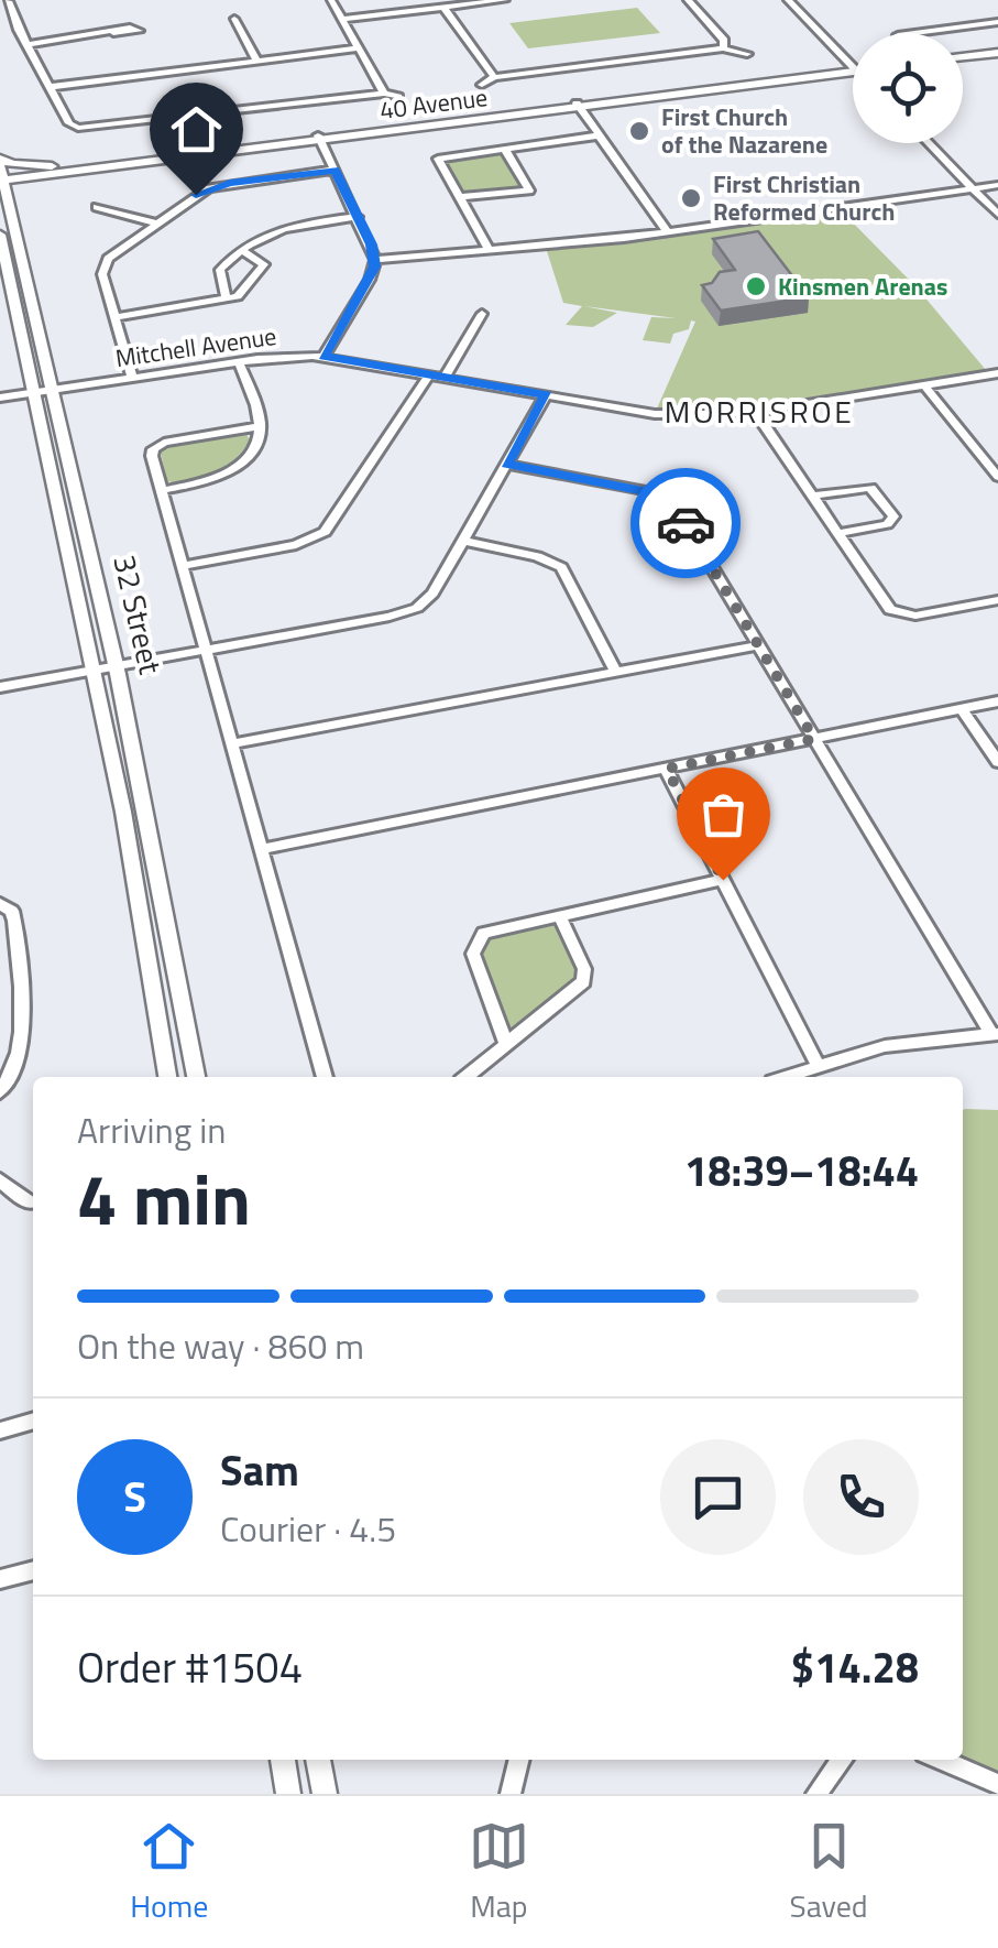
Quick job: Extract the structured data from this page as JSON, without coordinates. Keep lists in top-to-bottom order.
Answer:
{
  "streets": {
    "main road": ["40 Avenue", "32 Street"],
    "street": ["Mitchell Avenue"]
  },
  "crossings": [
    ["40 Avenue", "32 Street"],
    ["Mitchell Avenue", "32 Street"]
  ],
  "districts": ["MORRISROE"],
  "places": ["First Church of the Nazarene", "First Christian Reformed Church", "Kinsmen Arenas"],
  "page": {
    "heading": ["4 min", "Arriving in", "18:39–18:44"],
    "panel": [
      "Sam",
      "Courier · 4.5",
      "Order #1504",
      "$14.28"
    ],
    "bar": "On the way · 860 m",
    "round": "S",
    "tabs": ["Home", "Map", "Saved"]
  }
}
